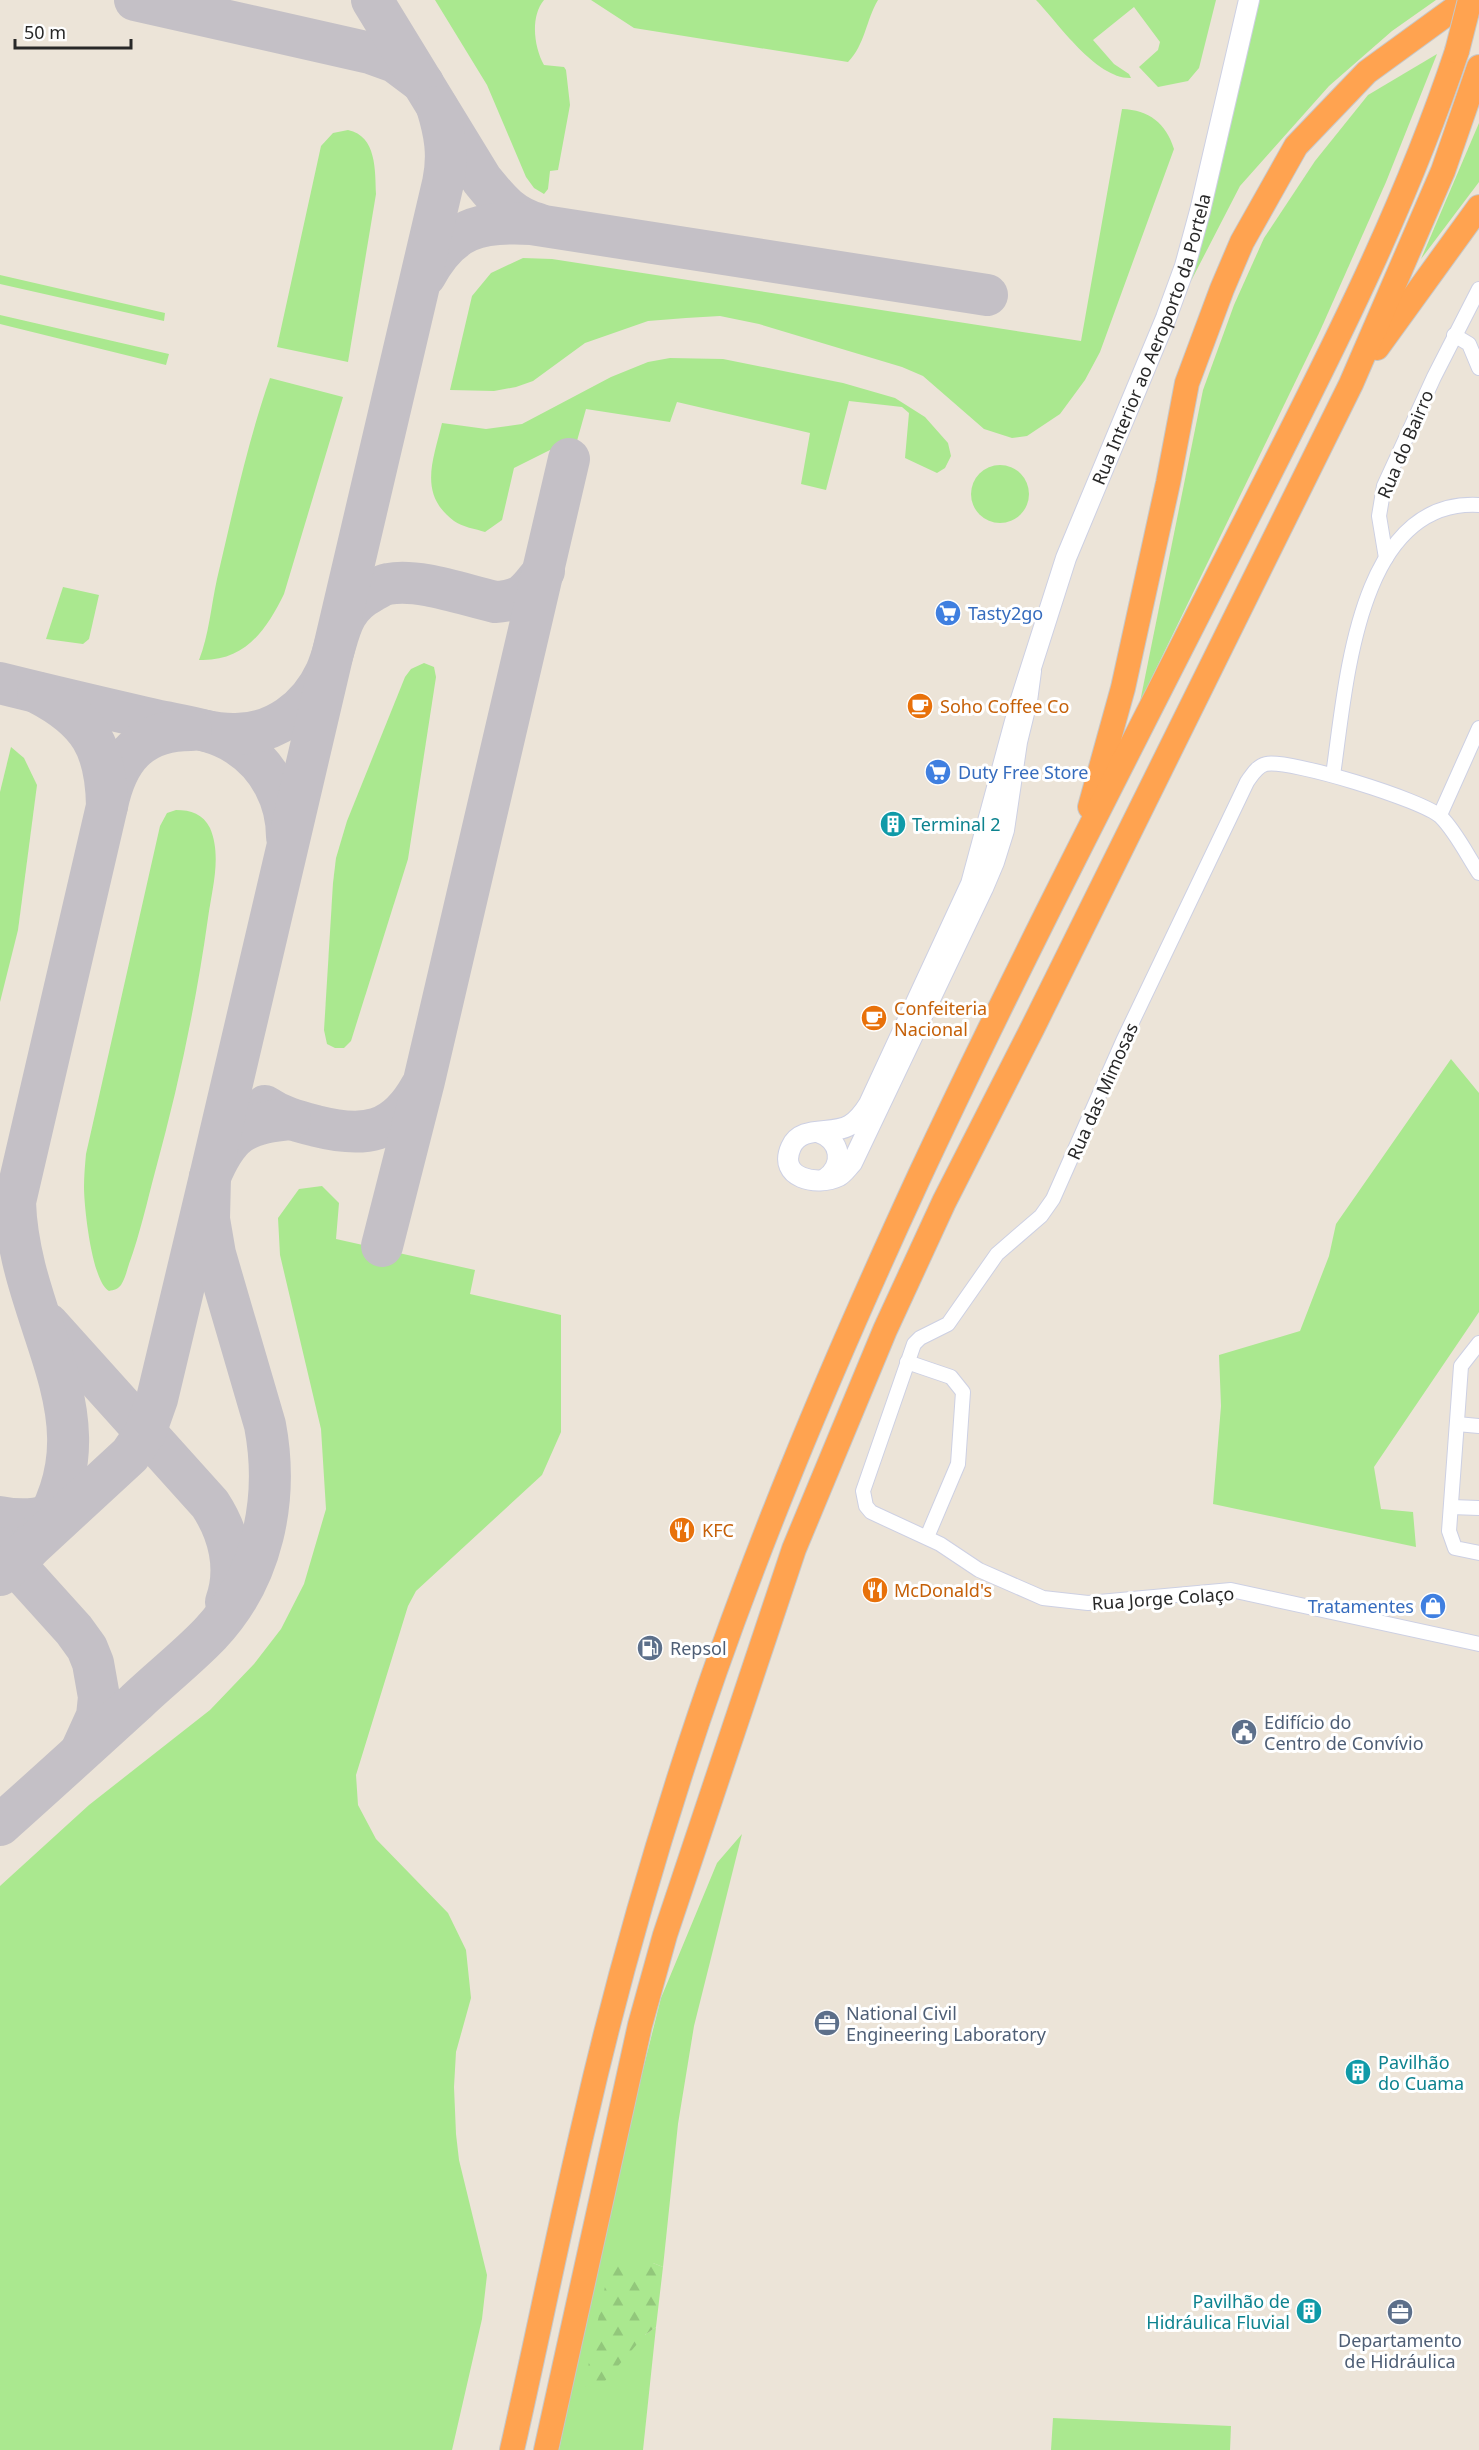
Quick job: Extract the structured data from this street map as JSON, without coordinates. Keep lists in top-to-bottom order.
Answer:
{
  "streets": {
    "street": [
      "Rua Interior ao Aeroporto da Portela",
      "Rua do Bairro",
      "Rua das Mimosas",
      "Rua Jorge Colaço"
    ]
  },
  "crossings": [
    ["Rua das Mimosas", "Rua Jorge Colaço"]
  ],
  "places": {
    "supermarket": ["Tasty2go", "Duty Free Store"],
    "cafe": ["Soho Coffee Co", "Confeiteria Nacional"],
    "building": ["Terminal 2", "Pavilhão do Cuama", "Pavilhão de Hidráulica Fluvial"],
    "restaurant": ["KFC", "McDonald's"],
    "shop": ["Tratamentes"],
    "fuel station": ["Repsol"],
    "public building": ["Edifício do Centro de Convívio"],
    "office": ["National Civil Engineering Laboratory", "Departamento de Hidráulica"]
  },
  "scale_bar": "50 m"
}
